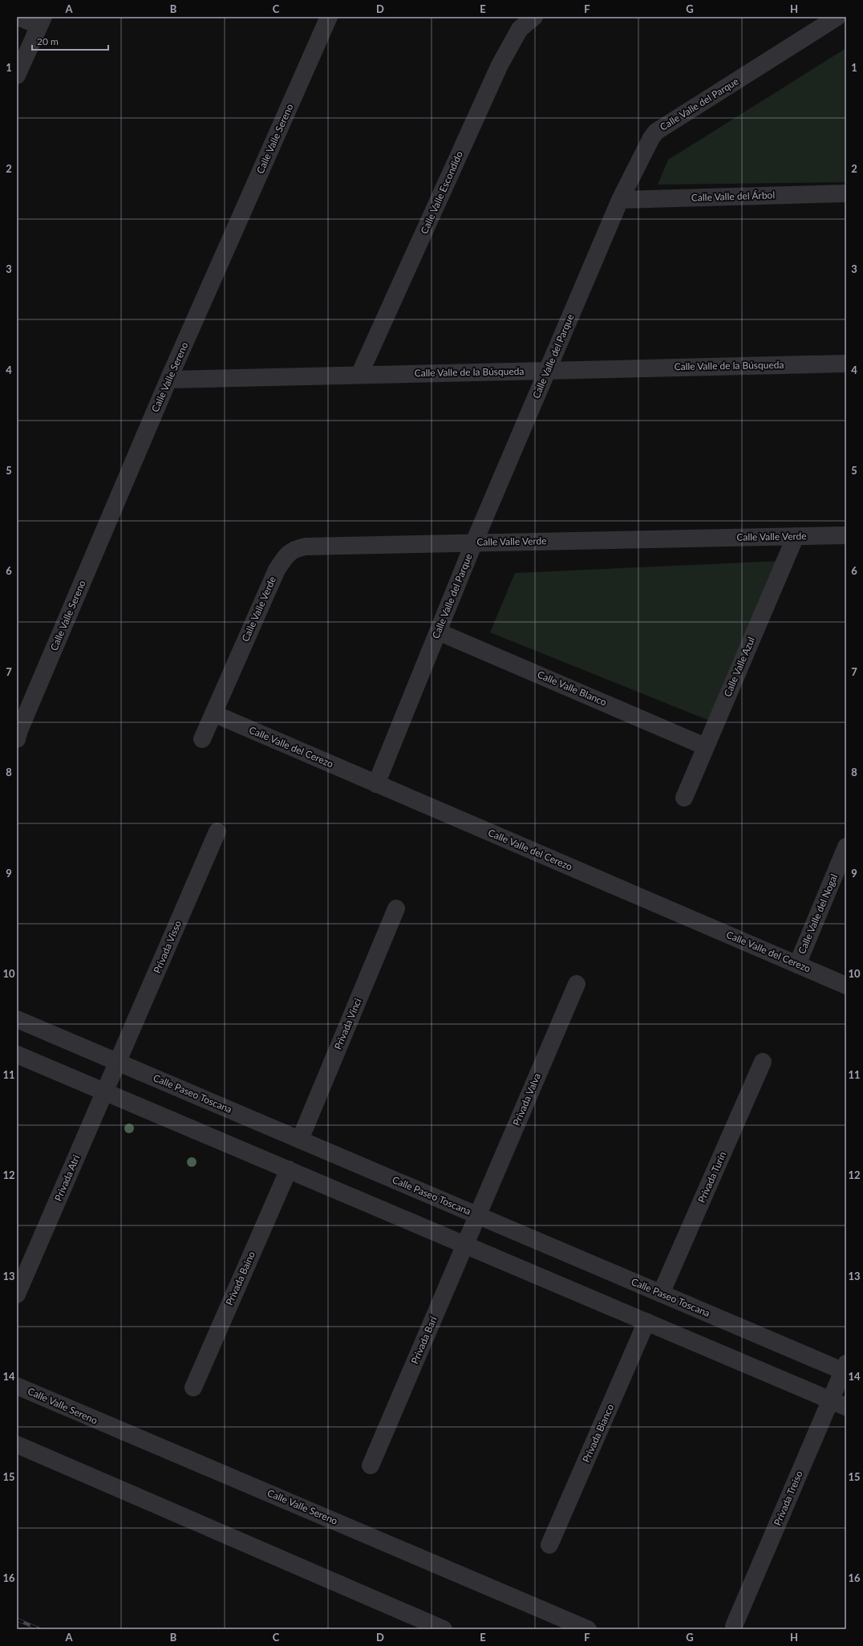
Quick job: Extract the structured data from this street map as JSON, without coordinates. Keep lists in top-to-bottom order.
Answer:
{
  "streets": {
    "street": [
      "Calle Valle del Parque",
      "Calle Valle Sereno",
      "Calle Valle Escondido",
      "Calle Valle del Árbol",
      "Calle Valle de la Búsqueda",
      "Calle Valle Verde",
      "Calle Valle Azul",
      "Calle Valle Blanco",
      "Calle Valle del Cerezo",
      "Calle Valle del Nogal",
      "Privada Visso",
      "Privada Vinci",
      "Calle Paseo Toscana",
      "Privada Valva",
      "Privada Turín",
      "Privada Atri",
      "Privada Baino",
      "Privada Barí",
      "Privada Bianco",
      "Privada Treiso"
    ]
  },
  "crossings": [
    ["Calle Valle del Parque", "Calle Valle del Árbol"],
    ["Calle Valle del Parque", "Calle Valle de la Búsqueda"],
    ["Calle Valle del Parque", "Calle Valle Verde"],
    ["Calle Valle del Parque", "Calle Valle Blanco"],
    ["Calle Valle del Parque", "Calle Valle del Cerezo"],
    ["Calle Valle Sereno", "Calle Valle de la Búsqueda"],
    ["Calle Valle Escondido", "Calle Valle de la Búsqueda"],
    ["Calle Valle Verde", "Calle Valle Azul"],
    ["Calle Valle Verde", "Calle Valle del Cerezo"],
    ["Calle Valle Azul", "Calle Valle Blanco"],
    ["Calle Valle del Cerezo", "Calle Valle del Nogal"],
    ["Privada Visso", "Calle Paseo Toscana"],
    ["Privada Visso", "Privada Atri"],
    ["Privada Vinci", "Calle Paseo Toscana"],
    ["Calle Paseo Toscana", "Privada Valva"],
    ["Calle Paseo Toscana", "Privada Turín"],
    ["Calle Paseo Toscana", "Privada Atri"],
    ["Calle Paseo Toscana", "Privada Barí"],
    ["Calle Paseo Toscana", "Privada Treiso"],
    ["Privada Valva", "Privada Barí"]
  ],
  "scale_bar": "20 m",
  "grid": {
    "columns": [
      "A",
      "B",
      "C",
      "D",
      "E",
      "F",
      "G",
      "H"
    ],
    "rows": [
      "1",
      "2",
      "3",
      "4",
      "5",
      "6",
      "7",
      "8",
      "9",
      "10",
      "11",
      "12",
      "13",
      "14",
      "15",
      "16"
    ]
  }
}
